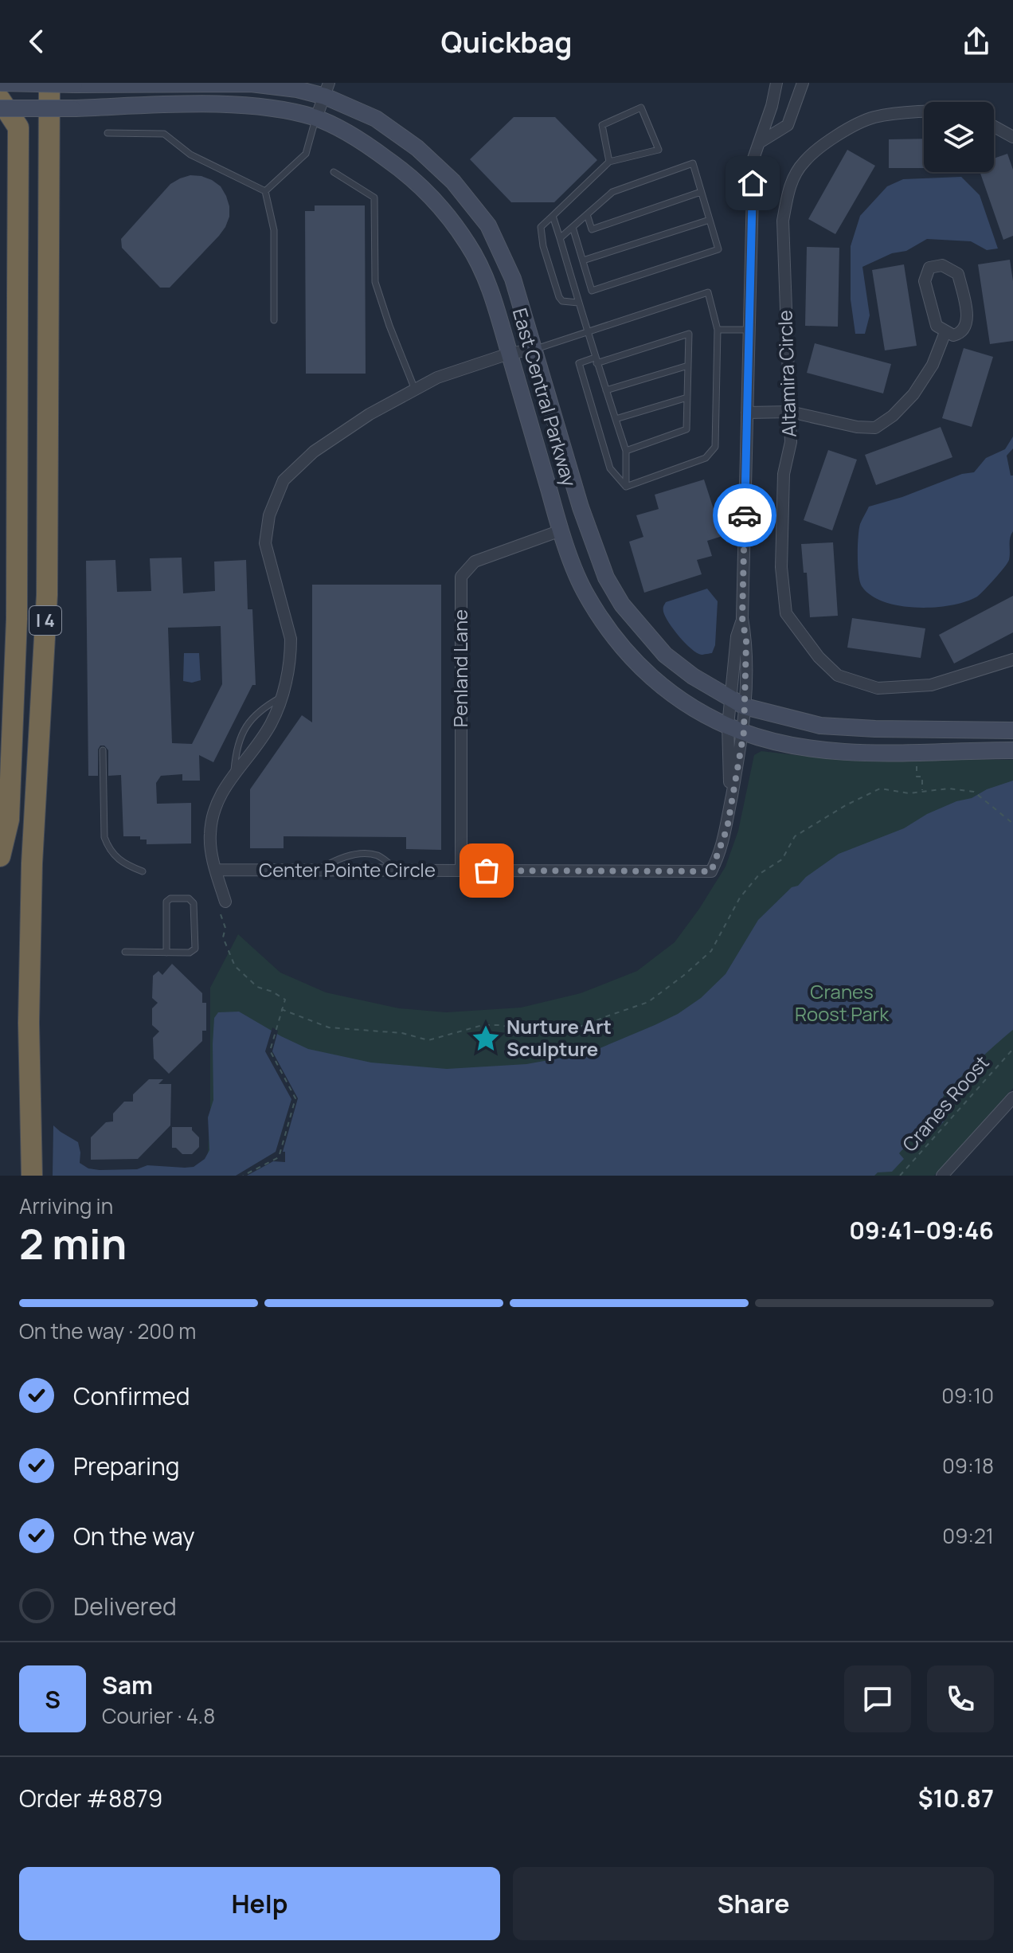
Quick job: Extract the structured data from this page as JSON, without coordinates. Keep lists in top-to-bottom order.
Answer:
{
  "streets": {
    "highway": ["I 4"],
    "main road": ["East Central Parkway"],
    "street": ["Altamira Circle", "Penland Lane", "Center Pointe Circle"],
    "path": ["Cranes Roost"]
  },
  "crossings": [
    ["East Central Parkway", "Penland Lane"],
    ["East Central Parkway", "Center Pointe Circle"],
    ["Penland Lane", "Center Pointe Circle"]
  ],
  "parks": ["Cranes Roost Park"],
  "places": {
    "place": ["Nurture Art Sculpture"]
  },
  "page": {
    "header": "Quickbag",
    "heading": ["2 min", "Arriving in", "09:41–09:46"],
    "panel": [
      "Sam",
      "Courier · 4.8",
      "Order #8879",
      "$10.87"
    ],
    "bar": "On the way · 200 m",
    "list": [
      ["Confirmed", "09:10"],
      ["Preparing", "09:18"],
      ["On the way", "09:21"],
      "Delivered"
    ],
    "round": "S",
    "buttons": ["Help", "Share"]
  }
}
